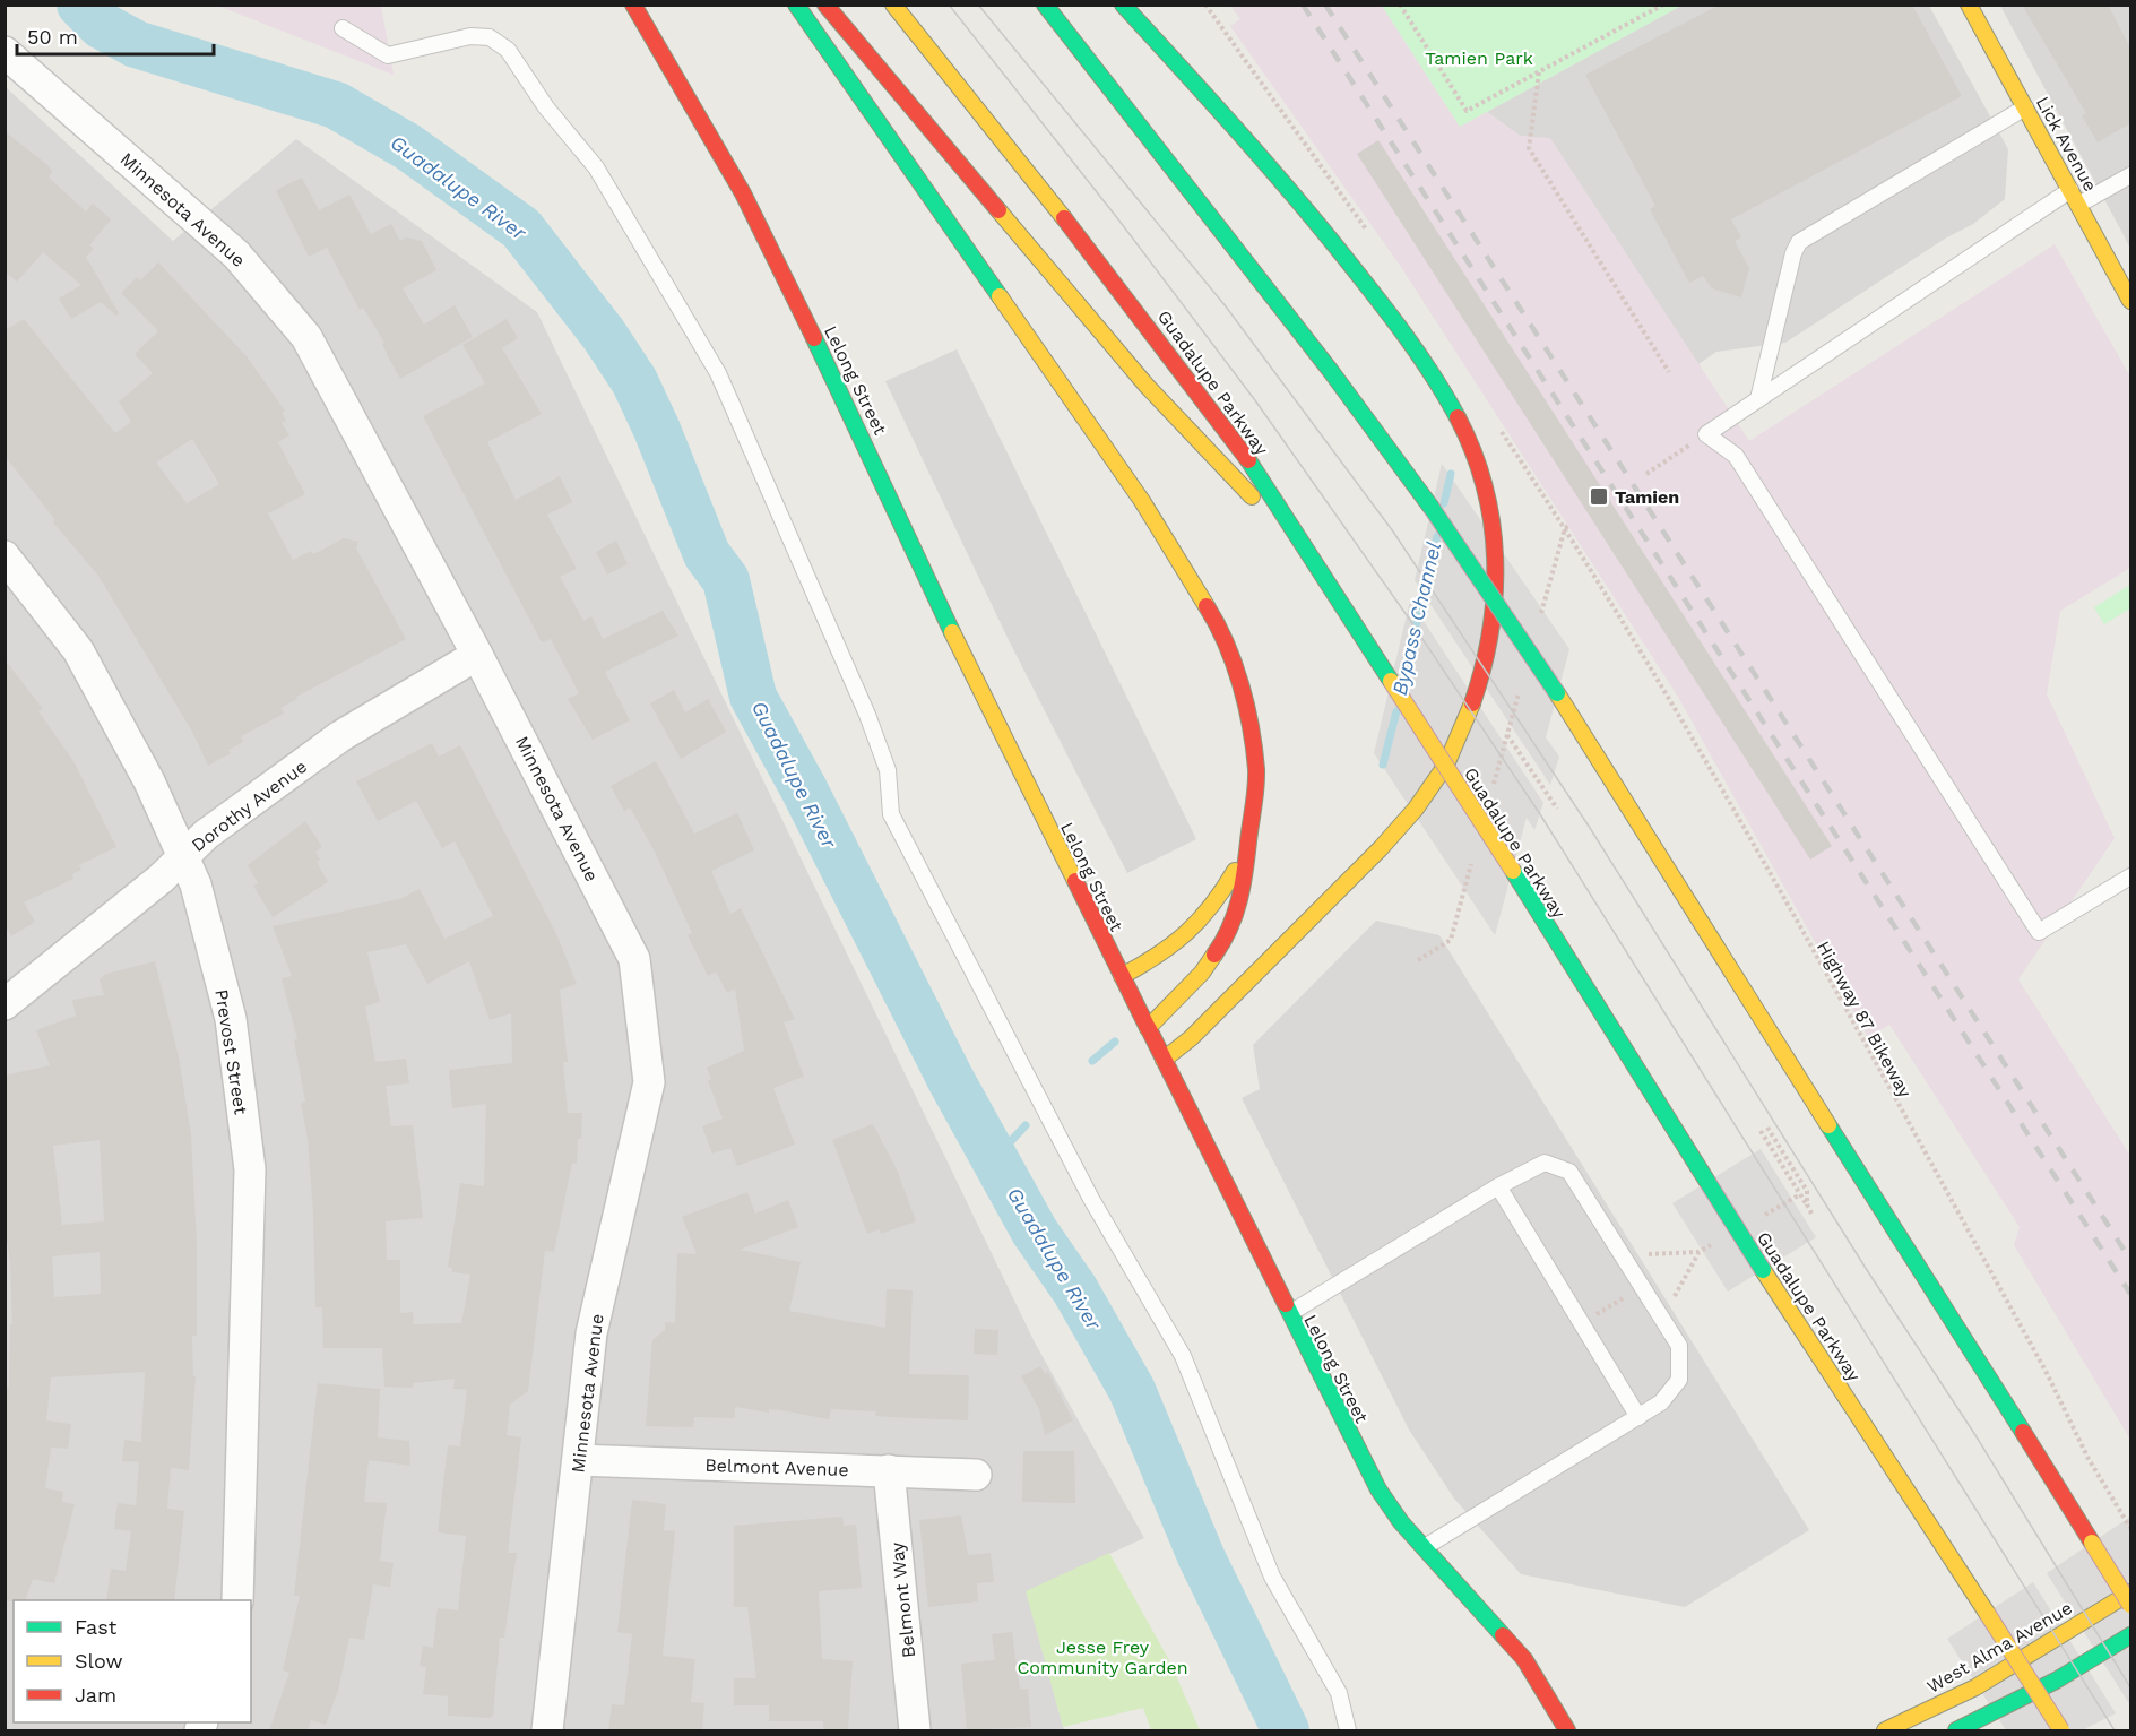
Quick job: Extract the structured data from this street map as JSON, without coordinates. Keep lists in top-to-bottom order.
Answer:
{
  "streets": {
    "main road": [
      "Lick Avenue",
      "Lelong Street",
      "Guadalupe Parkway",
      "West Alma Avenue"
    ],
    "street": [
      "Minnesota Avenue",
      "Dorothy Avenue",
      "Prevost Street",
      "Belmont Avenue",
      "Belmont Way"
    ],
    "path": ["Highway 87 Bikeway"]
  },
  "crossings": [
    ["Minnesota Avenue", "Dorothy Avenue"],
    ["Minnesota Avenue", "Belmont Avenue"],
    ["Dorothy Avenue", "Prevost Street"],
    ["Belmont Avenue", "Belmont Way"]
  ],
  "water": ["Guadalupe River", "Bypass Channel"],
  "parks": ["Tamien Park", "Jesse Frey Community Garden"],
  "places": {
    "transit": ["Tamien"]
  },
  "legend": ["Fast", "Slow", "Jam"],
  "scale_bar": "50 m"
}
